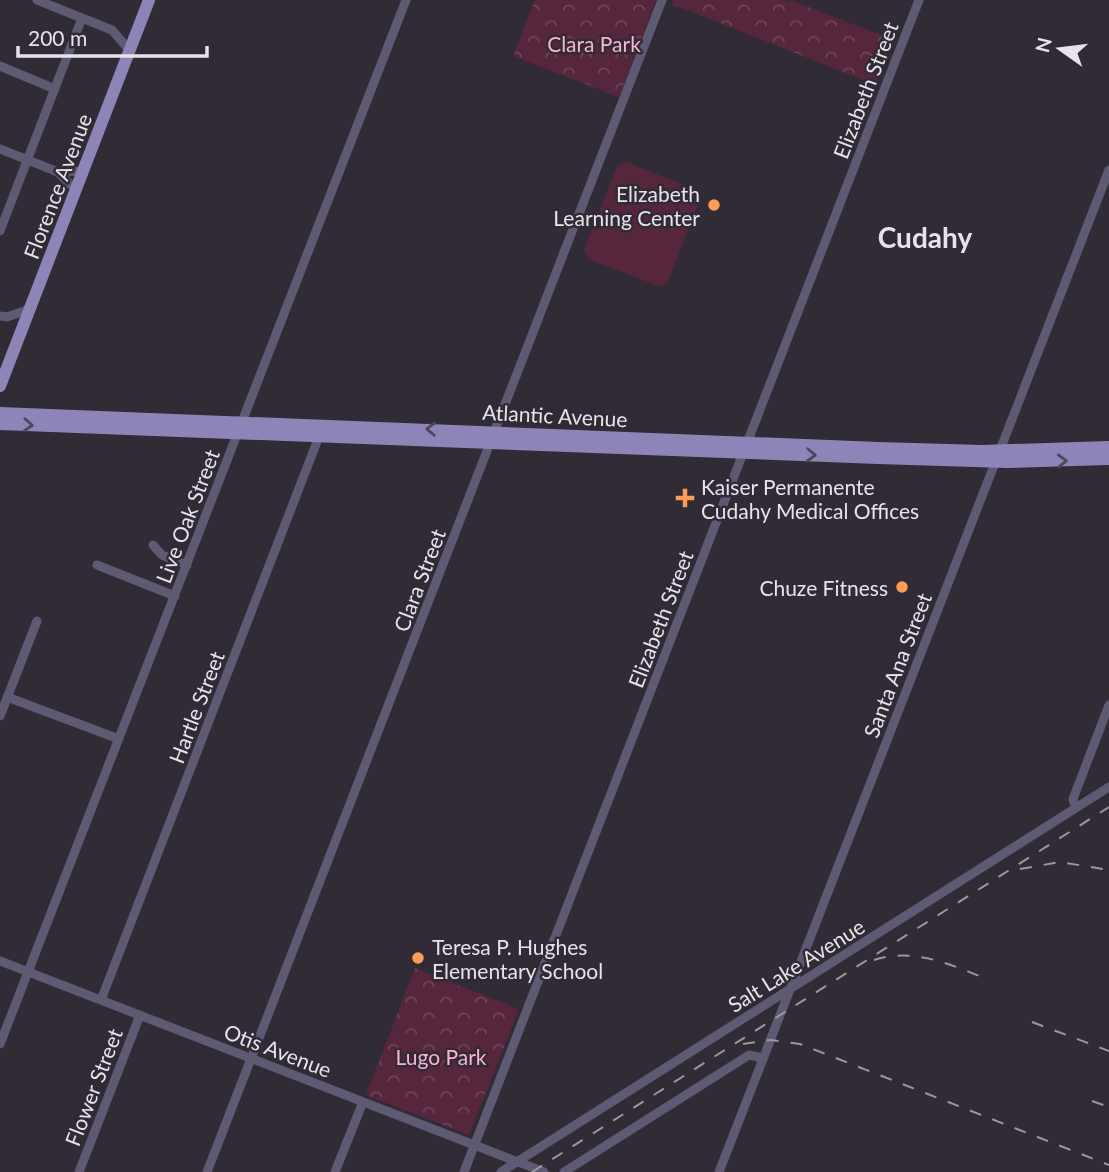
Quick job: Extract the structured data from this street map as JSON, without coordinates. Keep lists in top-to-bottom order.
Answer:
{
  "streets": {
    "main road": ["Florence Avenue", "Atlantic Avenue"],
    "street": [
      "Elizabeth Street",
      "Live Oak Street",
      "Clara Street",
      "Santa Ana Street",
      "Hartle Street",
      "Salt Lake Avenue",
      "Otis Avenue",
      "Flower Street"
    ]
  },
  "crossings": [
    ["Elizabeth Street", "Atlantic Avenue"],
    ["Elizabeth Street", "Otis Avenue"],
    ["Atlantic Avenue", "Live Oak Street"],
    ["Atlantic Avenue", "Clara Street"],
    ["Atlantic Avenue", "Santa Ana Street"],
    ["Atlantic Avenue", "Hartle Street"],
    ["Live Oak Street", "Otis Avenue"],
    ["Clara Street", "Otis Avenue"],
    ["Santa Ana Street", "Salt Lake Avenue"],
    ["Hartle Street", "Otis Avenue"],
    ["Salt Lake Avenue", "Otis Avenue"],
    ["Otis Avenue", "Flower Street"]
  ],
  "districts": ["Cudahy"],
  "parks": ["Clara Park", "Lugo Park"],
  "places": {
    "other": ["Elizabeth Learning Center", "Chuze Fitness", "Teresa P. Hughes Elementary School"],
    "health": ["Kaiser Permanente Cudahy Medical Offices"]
  },
  "scale_bar": "200 m",
  "north": "left"
}
